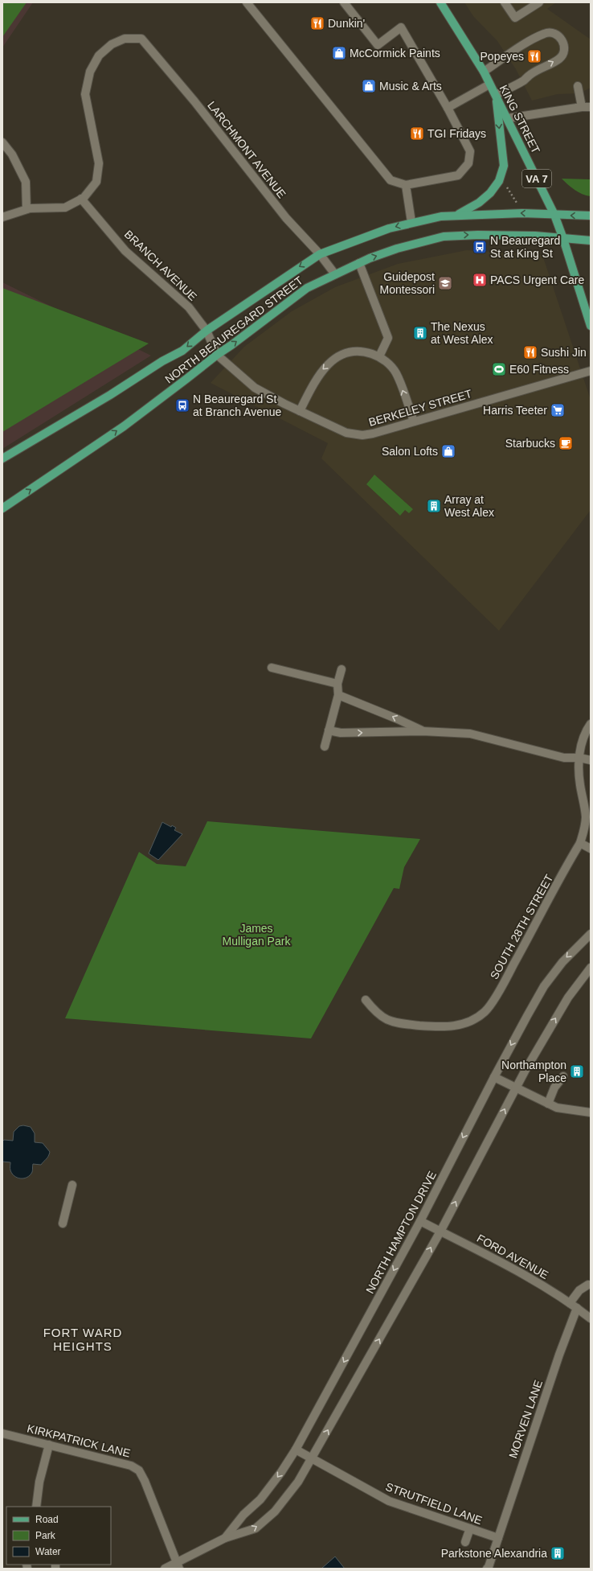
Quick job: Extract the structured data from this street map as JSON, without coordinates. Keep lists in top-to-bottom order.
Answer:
{
  "streets": {
    "main road": ["KING STREET", "VA 7", "NORTH BEAUREGARD STREET"],
    "street": [
      "LARCHMONT AVENUE",
      "BRANCH AVENUE",
      "BERKELEY STREET",
      "SOUTH 28TH STREET",
      "NORTH HAMPTON DRIVE",
      "FORD AVENUE",
      "MORVEN LANE",
      "KIRKPATRICK LANE",
      "STRUTFIELD LANE"
    ]
  },
  "crossings": [
    ["KING STREET", "NORTH BEAUREGARD STREET"],
    ["LARCHMONT AVENUE", "BRANCH AVENUE"],
    ["LARCHMONT AVENUE", "NORTH BEAUREGARD STREET"],
    ["BRANCH AVENUE", "NORTH BEAUREGARD STREET"],
    ["BRANCH AVENUE", "BERKELEY STREET"],
    ["NORTH BEAUREGARD STREET", "BERKELEY STREET"],
    ["NORTH HAMPTON DRIVE", "FORD AVENUE"],
    ["NORTH HAMPTON DRIVE", "KIRKPATRICK LANE"],
    ["NORTH HAMPTON DRIVE", "STRUTFIELD LANE"],
    ["FORD AVENUE", "MORVEN LANE"],
    ["MORVEN LANE", "STRUTFIELD LANE"]
  ],
  "districts": ["FORT WARD HEIGHTS"],
  "parks": ["James Mulligan Park"],
  "places": {
    "restaurant": [
      "Dunkin'",
      "Popeyes",
      "TGI Fridays",
      "Sushi Jin"
    ],
    "shop": ["McCormick Paints", "Music & Arts", "Salon Lofts"],
    "bus stop": ["N Beauregard St at King St", "N Beauregard St at Branch Avenue"],
    "hospital": ["PACS Urgent Care"],
    "school or university": ["Guidepost Montessori"],
    "building": [
      "The Nexus at West Alex",
      "Array at West Alex",
      "Northampton Place",
      "Parkstone Alexandria"
    ],
    "sports": ["E60 Fitness"],
    "supermarket": ["Harris Teeter"],
    "cafe": ["Starbucks"]
  },
  "legend": ["Road", "Park", "Water"]
}
